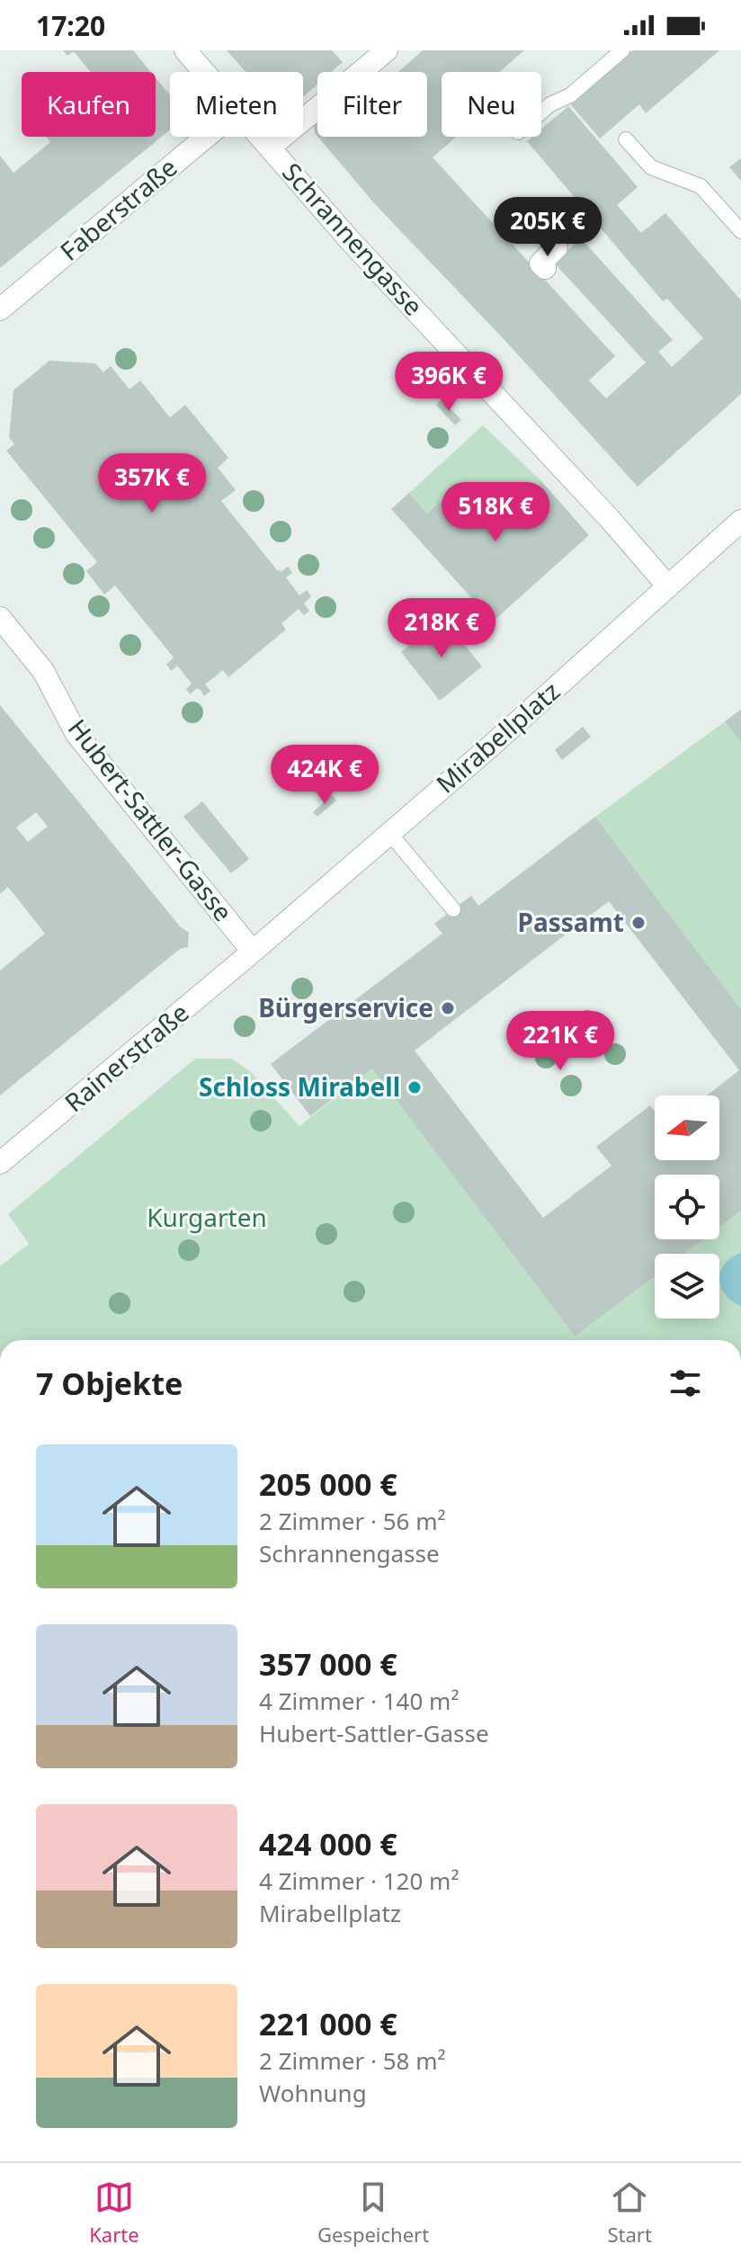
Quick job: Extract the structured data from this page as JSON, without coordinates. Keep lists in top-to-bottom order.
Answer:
{
  "streets": {
    "street": [
      "Faberstraße",
      "Schrannengasse",
      "Mirabellplatz",
      "Hubert-Sattler-Gasse",
      "Rainerstraße"
    ]
  },
  "crossings": [
    ["Schrannengasse", "Mirabellplatz"],
    ["Mirabellplatz", "Hubert-Sattler-Gasse"],
    ["Mirabellplatz", "Rainerstraße"],
    ["Hubert-Sattler-Gasse", "Rainerstraße"]
  ],
  "parks": ["Kurgarten"],
  "places": ["Passamt", "Bürgerservice", "Schloss Mirabell"],
  "north": "left",
  "page": {
    "status": "17:20",
    "chip": [
      "Kaufen",
      "Mieten",
      "Filter",
      "Neu"
    ],
    "price": [
      "205K €",
      "396K €",
      "357K €",
      "518K €",
      "218K €",
      "424K €",
      "221K €"
    ],
    "heading": "7 Objekte",
    "list": [
      {
        "name": "205 000 €",
        "note": "2 Zimmer · 56 m² · Schrannengasse"
      },
      {
        "name": "357 000 €",
        "note": "4 Zimmer · 140 m² · Hubert-Sattler-Gasse"
      },
      {
        "name": "424 000 €",
        "note": "4 Zimmer · 120 m² · Mirabellplatz"
      },
      {
        "name": "221 000 €",
        "note": "2 Zimmer · 58 m² · Wohnung"
      }
    ],
    "tabs": ["Karte", "Gespeichert", "Start"]
  }
}
